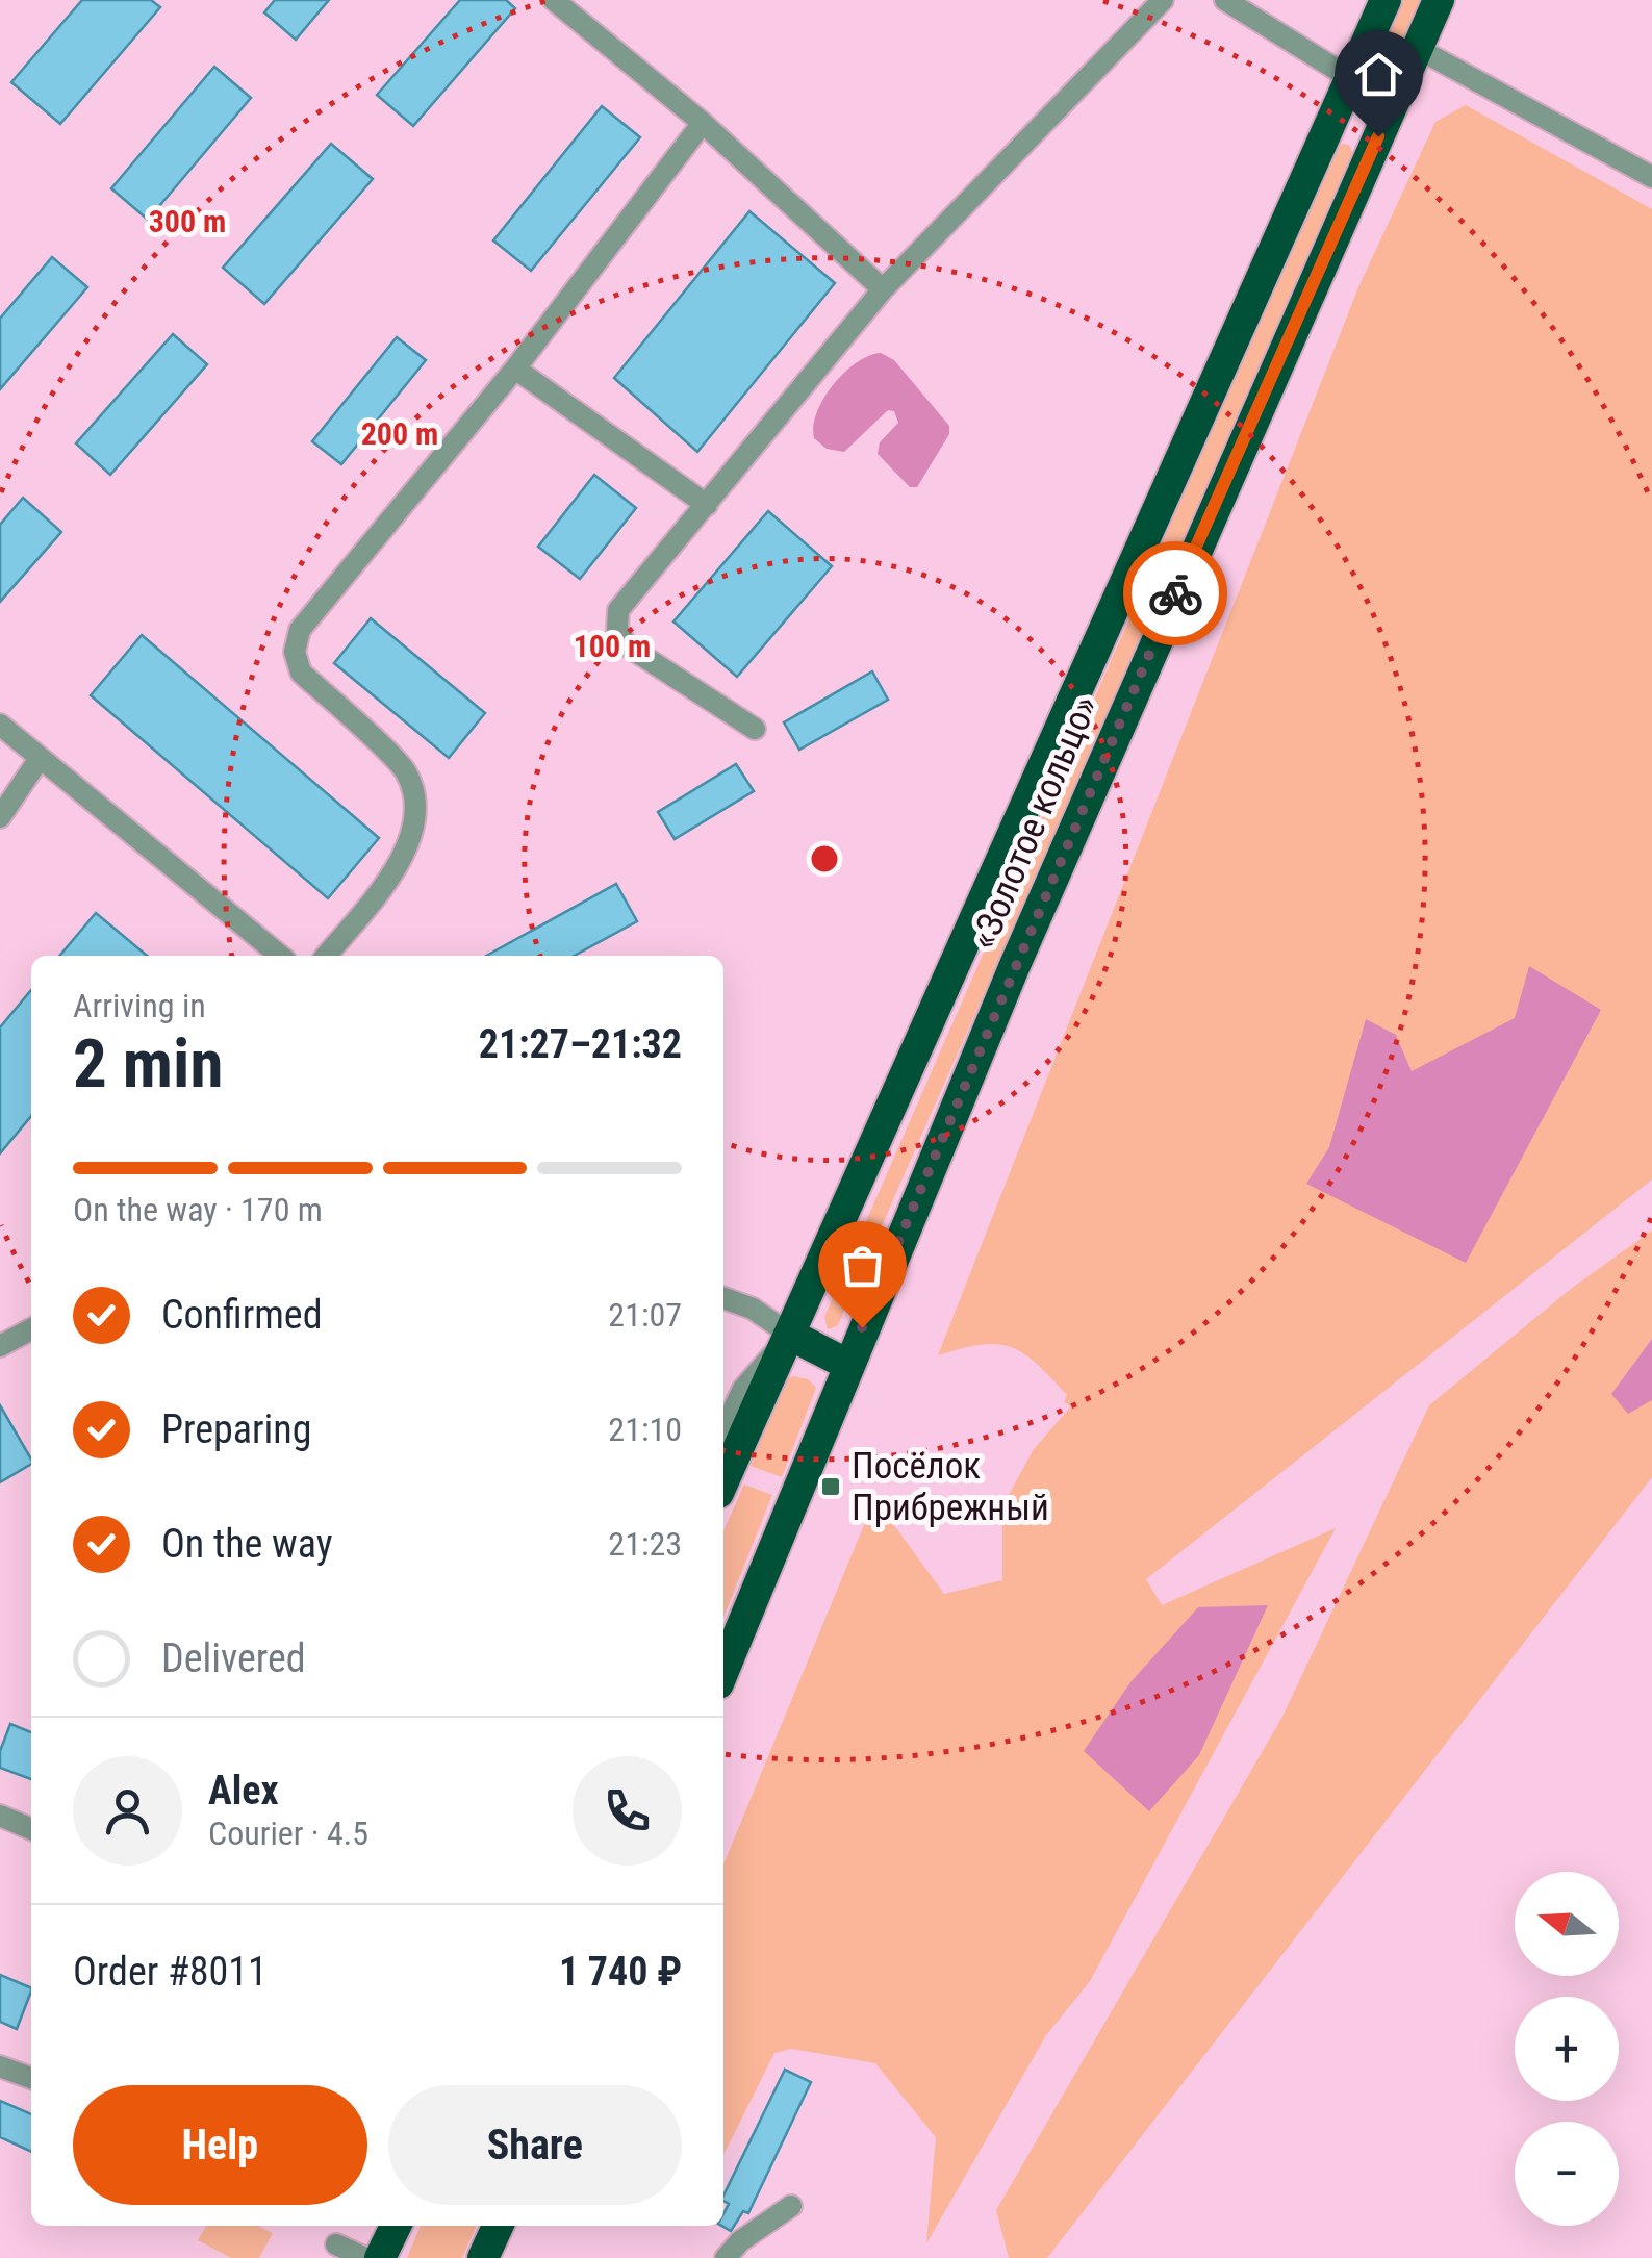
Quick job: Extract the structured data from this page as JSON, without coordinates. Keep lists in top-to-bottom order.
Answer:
{
  "streets": {
    "highway": ["«Золотое кольцо»"]
  },
  "places": {
    "transit": ["Посёлок Прибрежный"]
  },
  "north": "left",
  "page": {
    "heading": ["2 min", "Arriving in", "21:27–21:32"],
    "panel": [
      "Alex",
      "Courier · 4.5",
      "Order #8011",
      "1 740 ₽"
    ],
    "bar": "On the way · 170 m",
    "list": [
      ["Confirmed", "21:07"],
      ["Preparing", "21:10"],
      ["On the way", "21:23"],
      "Delivered"
    ],
    "map_buttons": ["+", "−"],
    "buttons": ["Help", "Share"]
  },
  "rings": ["300 m", "200 m", "100 m"]
}
